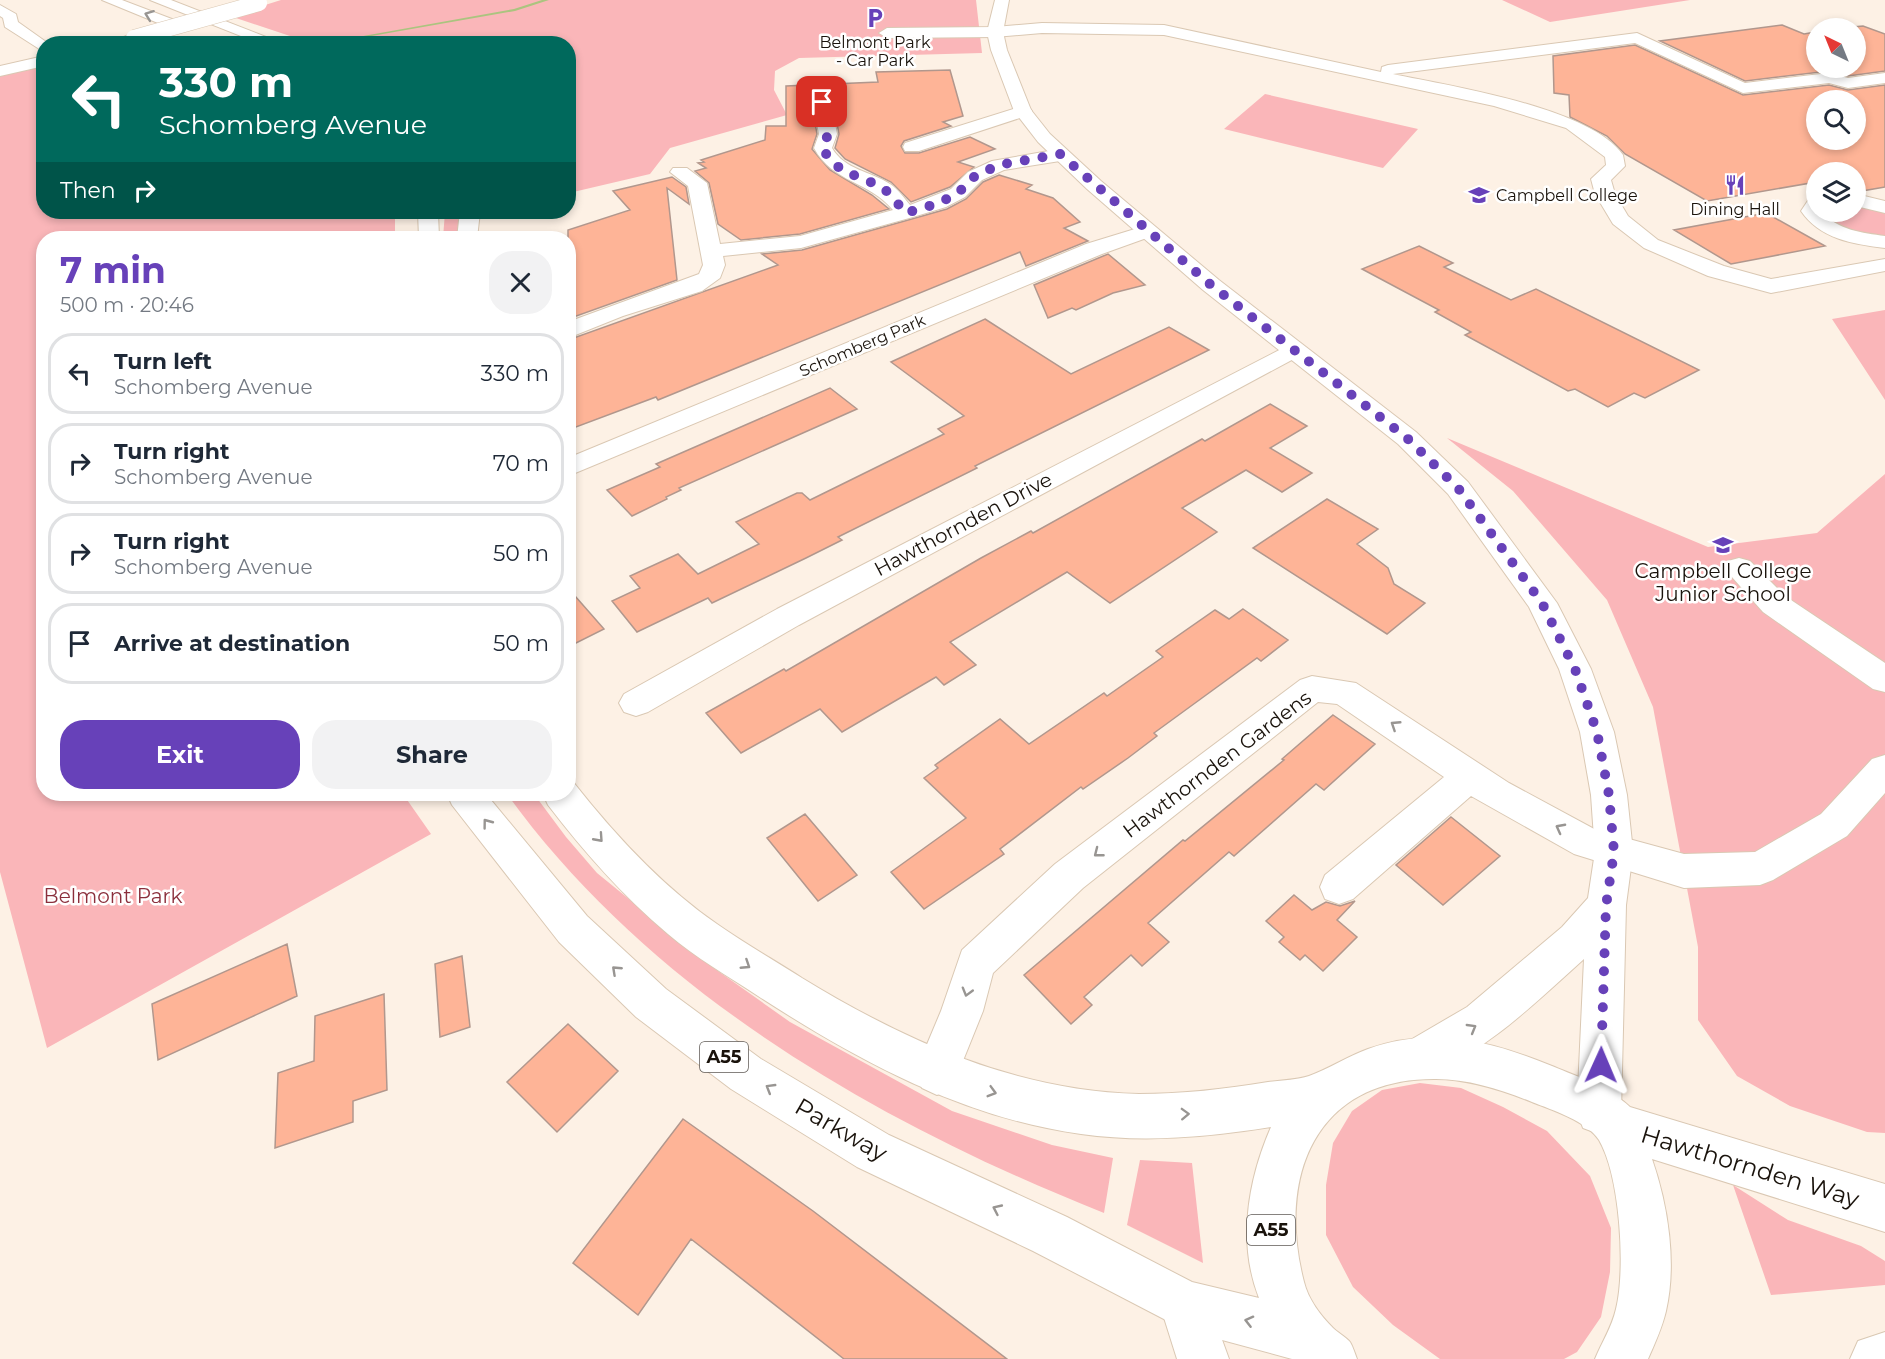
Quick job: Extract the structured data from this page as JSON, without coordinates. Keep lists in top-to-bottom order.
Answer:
{
  "streets": {
    "main road": [
      "Schomberg Park",
      "Hawthornden Drive",
      "Hawthornden Gardens",
      "A55",
      "Parkway",
      "Hawthornden Way"
    ]
  },
  "crossings": [
    ["Hawthornden Gardens", "A55"],
    ["A55", "Parkway"],
    ["A55", "Hawthornden Way"]
  ],
  "parks": ["Belmont Park"],
  "places": {
    "parking": ["Belmont Park - Car Park"],
    "restaurant": ["Dining Hall"],
    "school or university": ["Campbell College", "Campbell College Junior School"]
  },
  "north": "top left",
  "page": {
    "turn": ["330 m", "Schomberg Avenue"],
    "then": "Then",
    "heading": ["7 min", "500 m · 20:46"],
    "list": [
      {
        "name": "Turn left",
        "note": "Schomberg Avenue",
        "value": "330 m"
      },
      {
        "name": "Turn right",
        "note": "Schomberg Avenue",
        "value": "70 m"
      },
      {
        "name": "Turn right",
        "note": "Schomberg Avenue",
        "value": "50 m"
      },
      {
        "name": "Arrive at destination",
        "value": "50 m"
      }
    ],
    "buttons": ["Exit", "Share"]
  }
}
